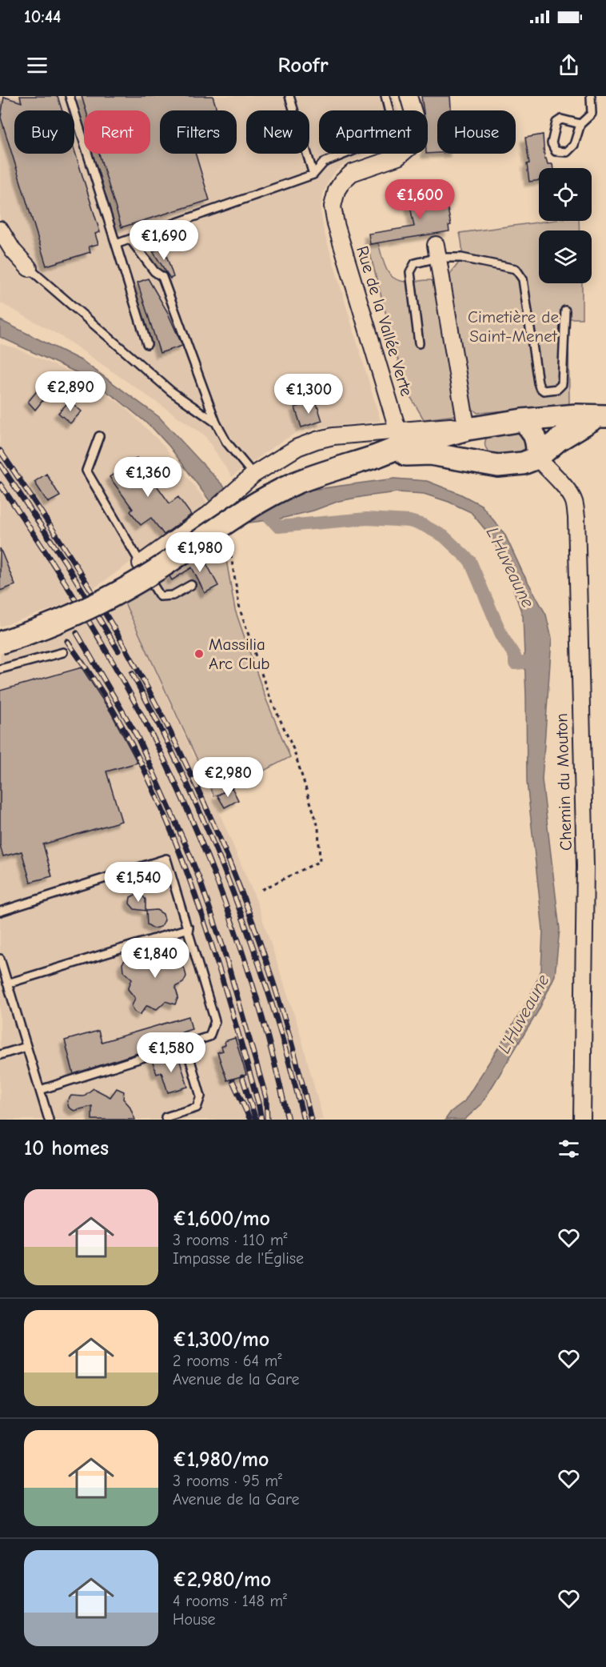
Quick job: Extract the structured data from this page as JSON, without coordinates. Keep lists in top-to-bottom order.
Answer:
{
  "streets": {
    "street": ["Rue de la Vallée Verte", "Chemin du Mouton"]
  },
  "water": ["L'Huveaune"],
  "parks": ["Cimetière de Saint-Menet"],
  "places": ["Massilia Arc Club"],
  "page": {
    "status": "10:44",
    "header": "Roofr",
    "chip": [
      "Buy",
      "Rent",
      "Filters",
      "New",
      "Apartment",
      "House"
    ],
    "price": [
      "€1,600",
      "€1,690",
      "€2,890",
      "€1,300",
      "€1,360",
      "€1,980",
      "€2,980",
      "€1,540",
      "€1,840",
      "€1,580"
    ],
    "heading": "10 homes",
    "list": [
      {
        "name": "€1,600/mo",
        "note": "3 rooms · 110 m² · Impasse de l'Église"
      },
      {
        "name": "€1,300/mo",
        "note": "2 rooms · 64 m² · Avenue de la Gare"
      },
      {
        "name": "€1,980/mo",
        "note": "3 rooms · 95 m² · Avenue de la Gare"
      },
      {
        "name": "€2,980/mo",
        "note": "4 rooms · 148 m² · House"
      }
    ]
  }
}
